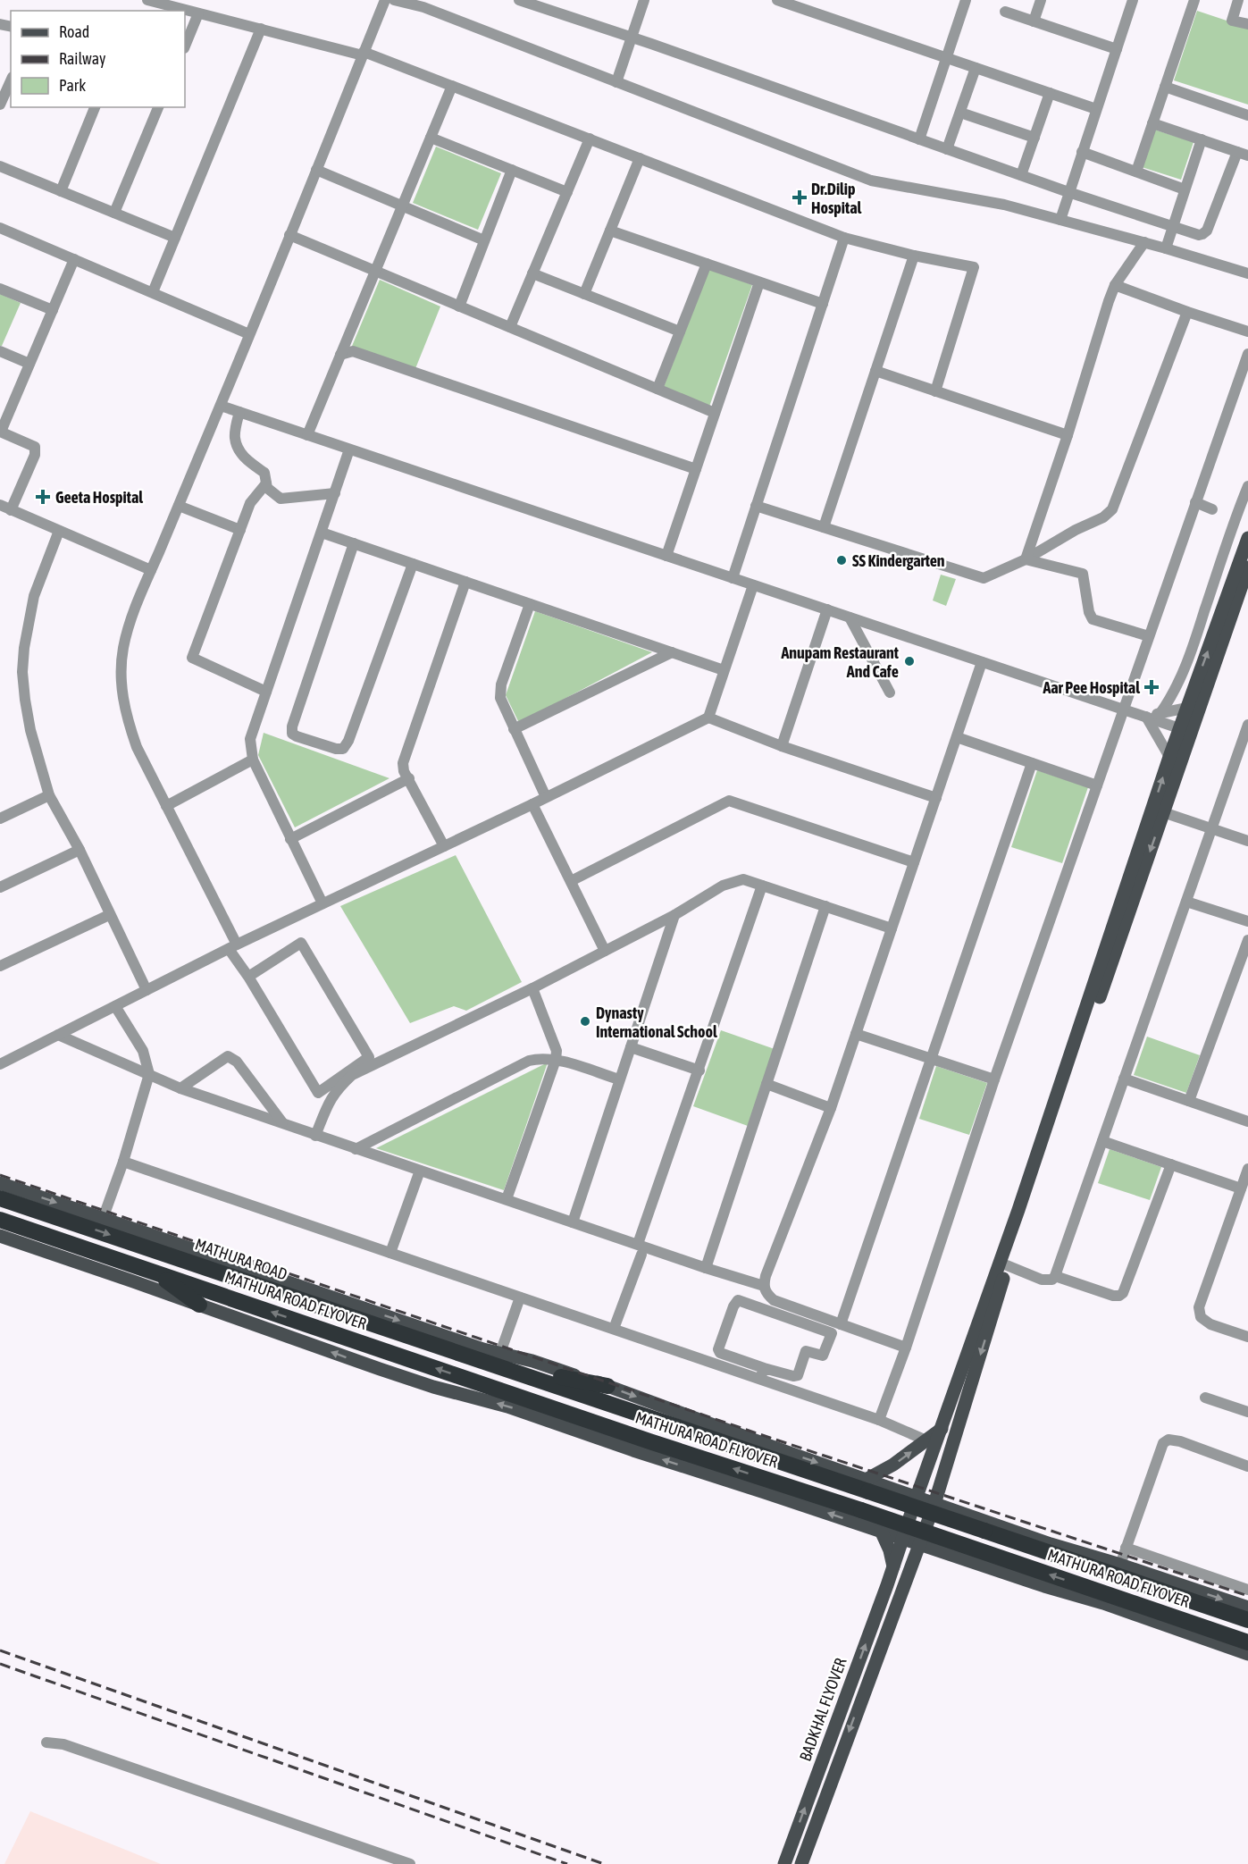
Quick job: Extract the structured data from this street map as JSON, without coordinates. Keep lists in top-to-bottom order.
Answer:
{
  "streets": {
    "highway": ["MATHURA ROAD", "MATHURA ROAD FLYOVER"],
    "main road": ["BADKHAL FLYOVER"]
  },
  "crossings": [
    ["MATHURA ROAD", "MATHURA ROAD FLYOVER"]
  ],
  "places": {
    "health": ["Dr.Dilip Hospital", "Geeta Hospital", "Aar Pee Hospital"],
    "other": ["SS Kindergarten", "Anupam Restaurant And Cafe", "Dynasty International School"]
  },
  "legend": ["Road", "Railway", "Park"]
}
